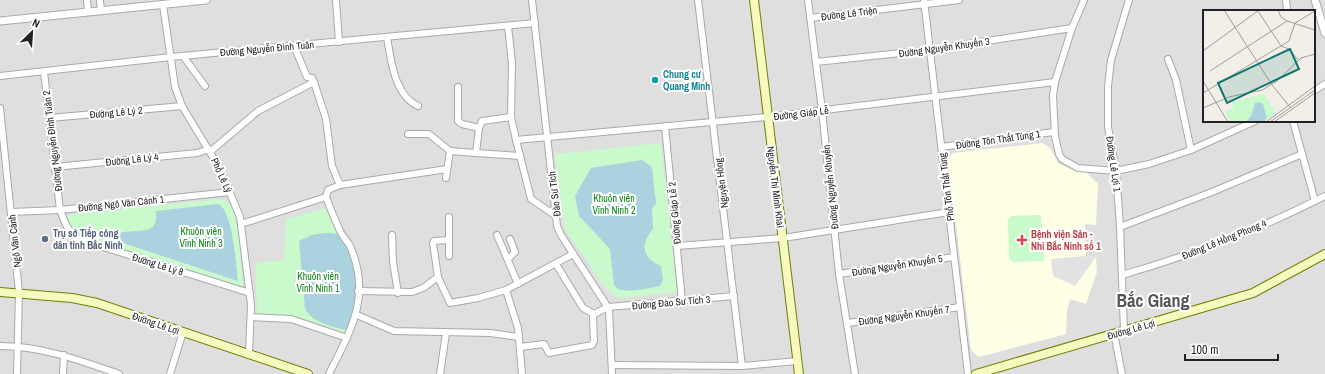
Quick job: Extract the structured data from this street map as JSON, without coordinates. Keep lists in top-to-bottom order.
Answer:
{
  "streets": {
    "main road": ["Nguyễn Thị Minh Khai", "Đường Lê Lợi"],
    "street": [
      "Đường Lê Triện",
      "Đường Nguyễn Khuyến 3",
      "Đường Nguyễn Đình Tuân",
      "Đường Lê Lý 2",
      "Đường Giáp Lễ",
      "Đường Tôn Thất Tùng 1",
      "Đường Nguyễn Đình Tuân 2",
      "Đường Lê Lý 4",
      "Đường Lê Lợi 1",
      "Phố Lê Lý",
      "Nguyên Hồng",
      "Đường Nguyễn Khuyến",
      "Phố Tôn Thất Tùng",
      "Đào Sư Tích",
      "Đường Ngô Văn Cảnh 1",
      "Đường Giáp Lễ 2",
      "Đường Lê Hồng Phong 4",
      "Ngô Văn Cảnh",
      "Đường Lê Lý 8",
      "Đường Nguyễn Khuyến 5",
      "Đường Đào Sư Tích 3",
      "Đường Nguyễn Khuyến 7"
    ]
  },
  "crossings": [
    ["Đường Lê Triện", "Đường Nguyễn Khuyến"],
    ["Đường Lê Triện", "Phố Tôn Thất Tùng"],
    ["Đường Nguyễn Khuyến 3", "Đường Nguyễn Khuyến"],
    ["Đường Nguyễn Khuyến 3", "Phố Tôn Thất Tùng"],
    ["Đường Nguyễn Đình Tuân", "Đường Nguyễn Đình Tuân 2"],
    ["Đường Nguyễn Đình Tuân", "Phố Lê Lý"],
    ["Đường Nguyễn Đình Tuân", "Đào Sư Tích"],
    ["Đường Lê Lý 2", "Đường Nguyễn Đình Tuân 2"],
    ["Đường Lê Lý 2", "Phố Lê Lý"],
    ["Đường Giáp Lễ", "Nguyên Hồng"],
    ["Đường Giáp Lễ", "Nguyễn Thị Minh Khai"],
    ["Đường Giáp Lễ", "Đường Nguyễn Khuyến"],
    ["Đường Giáp Lễ", "Phố Tôn Thất Tùng"],
    ["Đường Giáp Lễ", "Đào Sư Tích"],
    ["Đường Giáp Lễ", "Đường Giáp Lễ 2"],
    ["Đường Tôn Thất Tùng 1", "Phố Tôn Thất Tùng"],
    ["Đường Nguyễn Đình Tuân 2", "Đường Lê Lý 4"],
    ["Đường Nguyễn Đình Tuân 2", "Đường Ngô Văn Cảnh 1"],
    ["Đường Nguyễn Đình Tuân 2", "Đường Lê Lý 8"],
    ["Đường Lê Lý 4", "Phố Lê Lý"],
    ["Đường Lê Lợi 1", "Đường Lê Hồng Phong 4"],
    ["Đường Lê Lợi 1", "Đường Lê Lợi"],
    ["Phố Lê Lý", "Đường Ngô Văn Cảnh 1"],
    ["Phố Lê Lý", "Đường Lê Lý 8"],
    ["Phố Lê Lý", "Đường Lê Lợi"],
    ["Nguyên Hồng", "Đường Đào Sư Tích 3"],
    ["Đường Nguyễn Khuyến", "Đường Nguyễn Khuyến 5"],
    ["Đường Nguyễn Khuyến", "Đường Nguyễn Khuyến 7"],
    ["Phố Tôn Thất Tùng", "Đường Nguyễn Khuyến 5"],
    ["Phố Tôn Thất Tùng", "Đường Nguyễn Khuyến 7"],
    ["Đào Sư Tích", "Đường Đào Sư Tích 3"],
    ["Đường Ngô Văn Cảnh 1", "Ngô Văn Cảnh"],
    ["Đường Ngô Văn Cảnh 1", "Đường Lê Lý 8"],
    ["Đường Giáp Lễ 2", "Đường Đào Sư Tích 3"],
    ["Ngô Văn Cảnh", "Đường Lê Lợi"]
  ],
  "districts": ["Bắc Giang"],
  "parks": ["Khuôn viên Vĩnh Ninh 2", "Khuôn viên Vĩnh Ninh 3", "Khuôn viên Vĩnh Ninh 1"],
  "places": {
    "other": ["Chung cư Quang Minh", "Trụ sở Tiếp công dân tỉnh Bắc Ninh"],
    "health": ["Bệnh viện Sản - Nhi Bắc Ninh số 1"]
  },
  "scale_bar": "100 m",
  "north": "top right"
}
